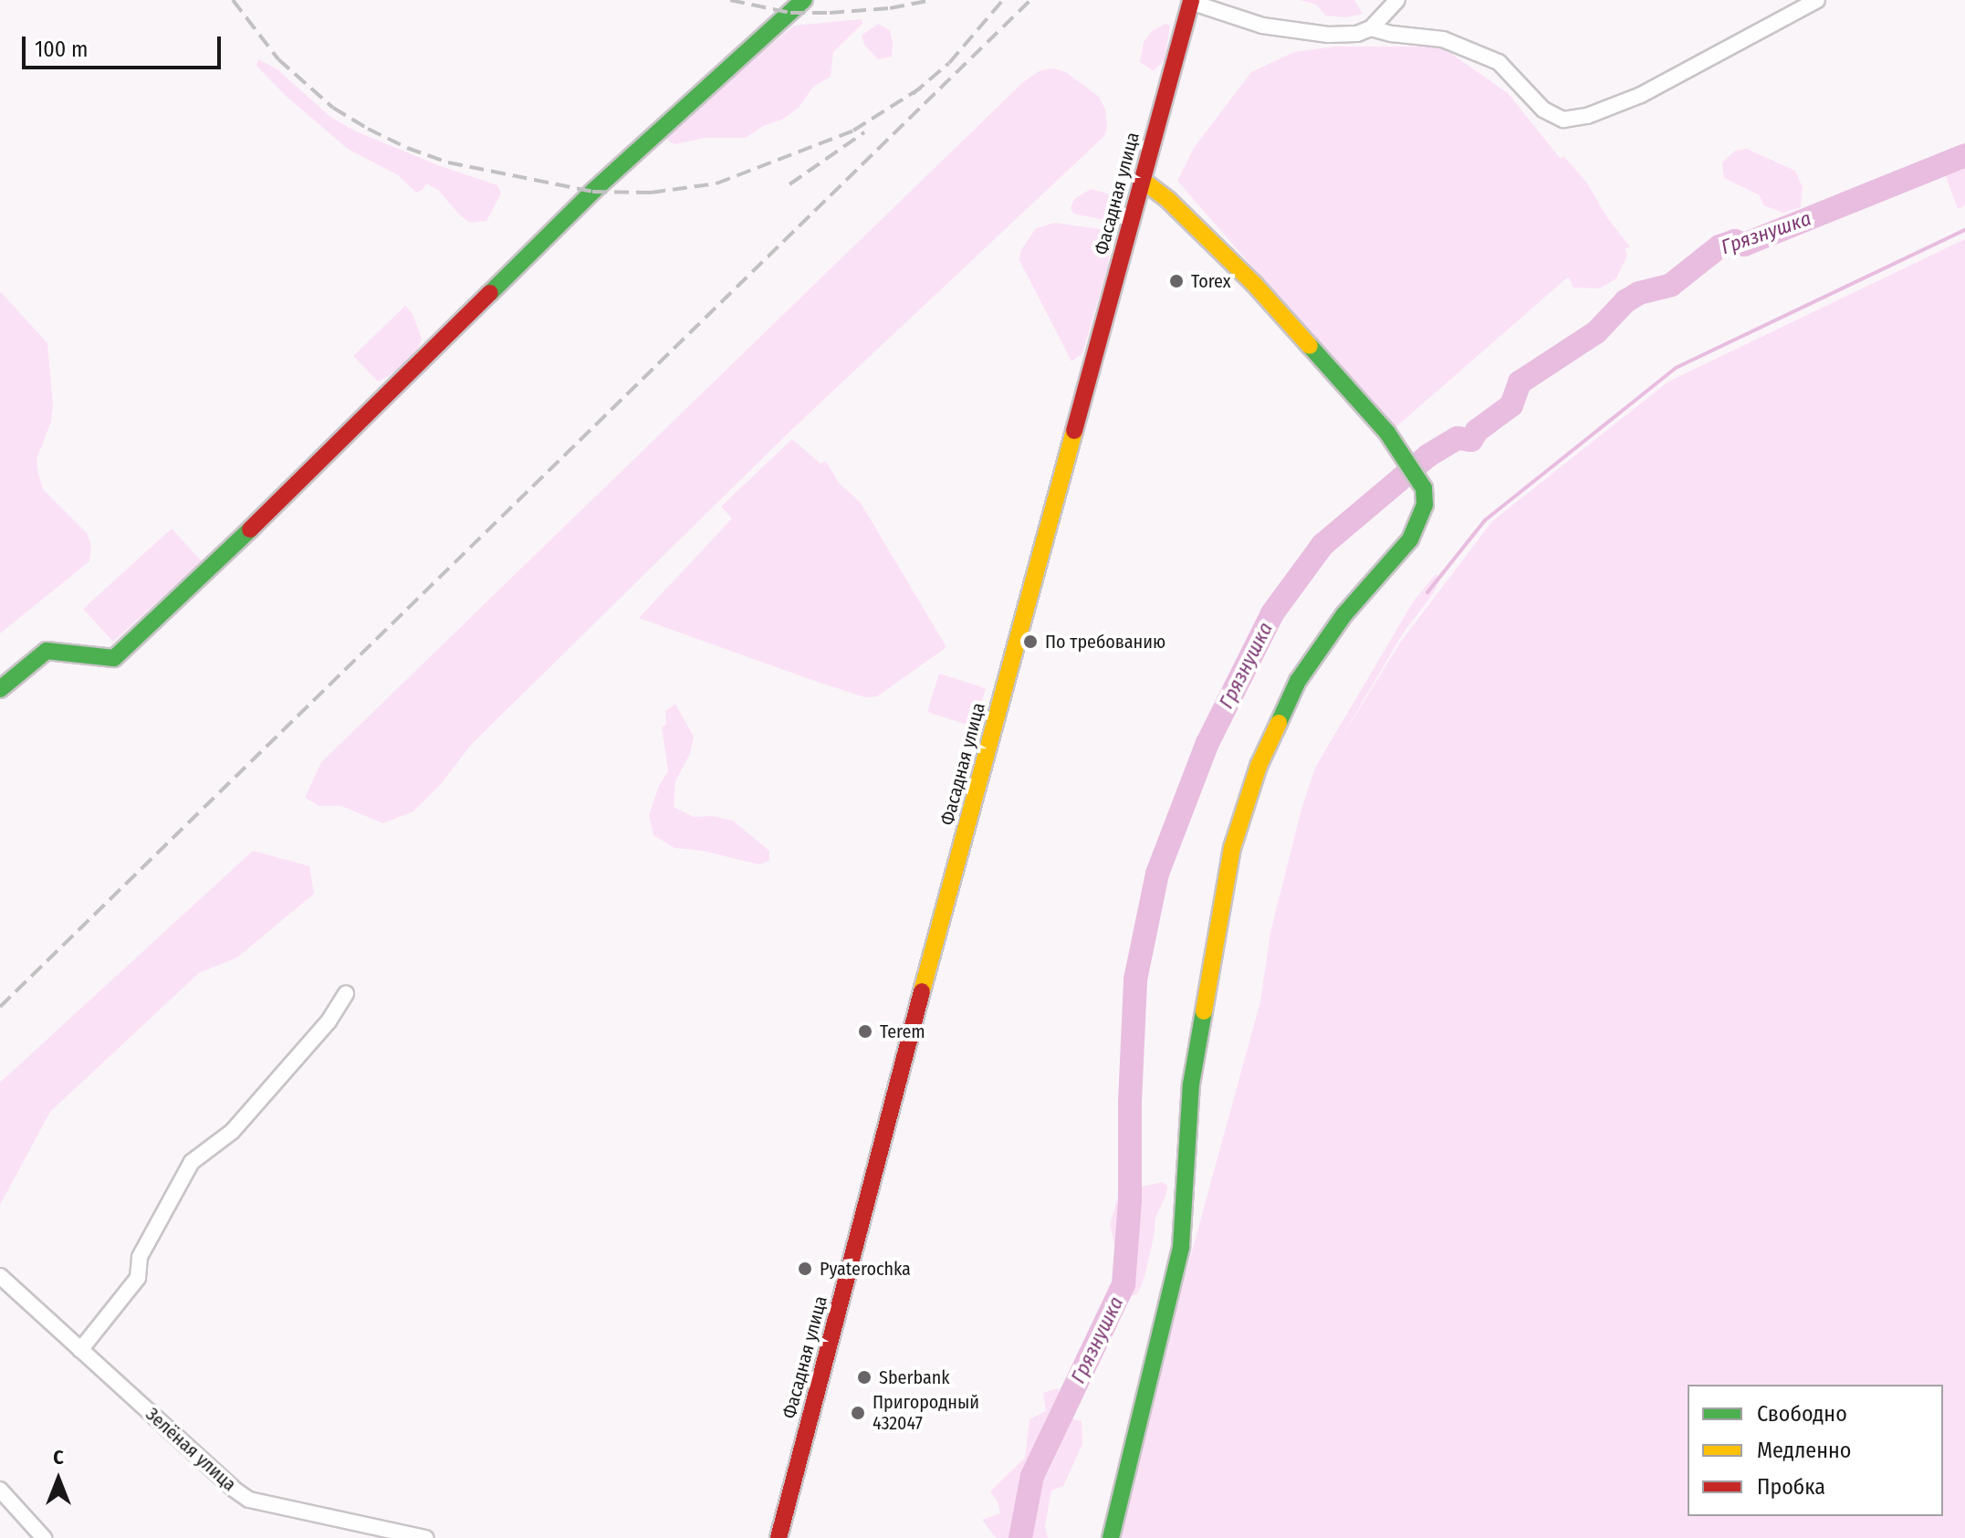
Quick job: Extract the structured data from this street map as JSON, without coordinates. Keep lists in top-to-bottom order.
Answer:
{
  "streets": {
    "street": ["Фасадная улица", "Зелёная улица"]
  },
  "water": ["Грязнушка"],
  "places": [
    "Torex",
    "По требованию",
    "Terem",
    "Pyaterochka",
    "Sberbank",
    "Пригородный 432047"
  ],
  "legend": ["Свободно", "Медленно", "Пробка"],
  "scale_bar": "100 m",
  "north": "top"
}
